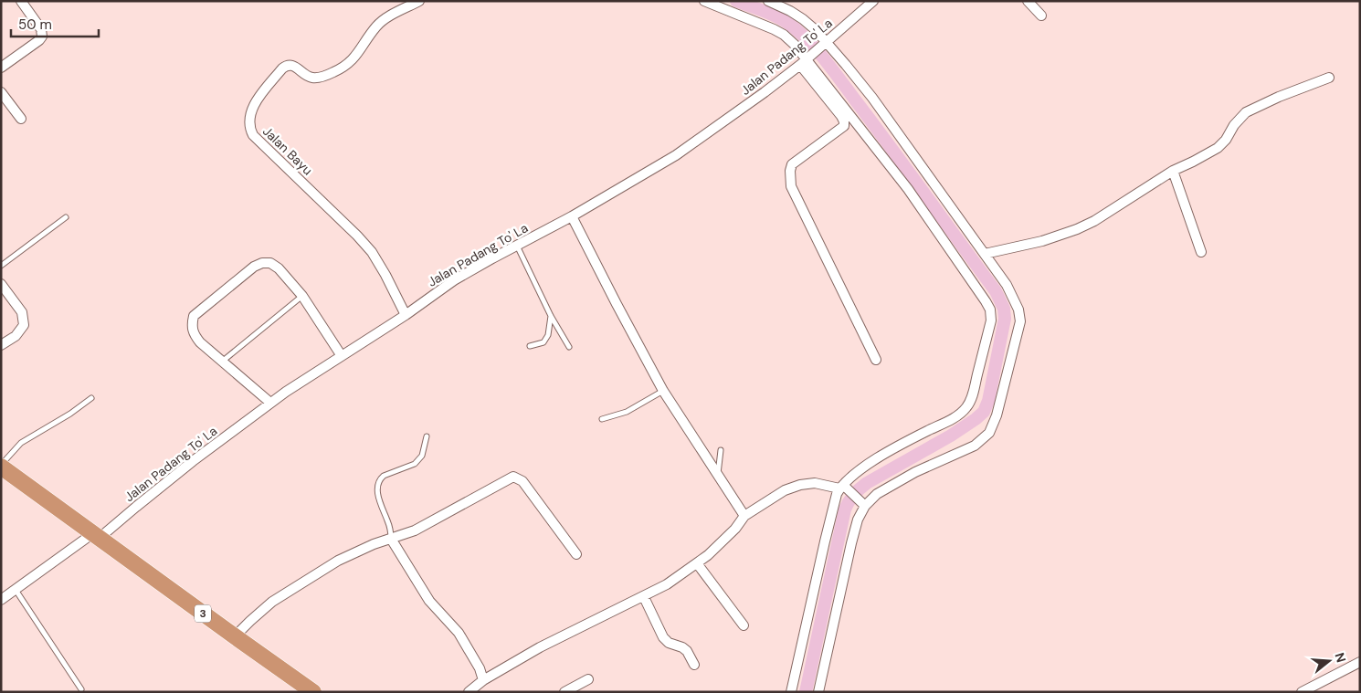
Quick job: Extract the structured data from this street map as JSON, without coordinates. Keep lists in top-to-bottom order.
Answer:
{
  "streets": {
    "highway": ["3"],
    "street": ["Jalan Padang To' La", "Jalan Bayu"]
  },
  "crossings": [
    ["Jalan Padang To' La", "Jalan Bayu"],
    ["Jalan Padang To' La", "3"]
  ],
  "scale_bar": "50 m",
  "north": "right"
}
